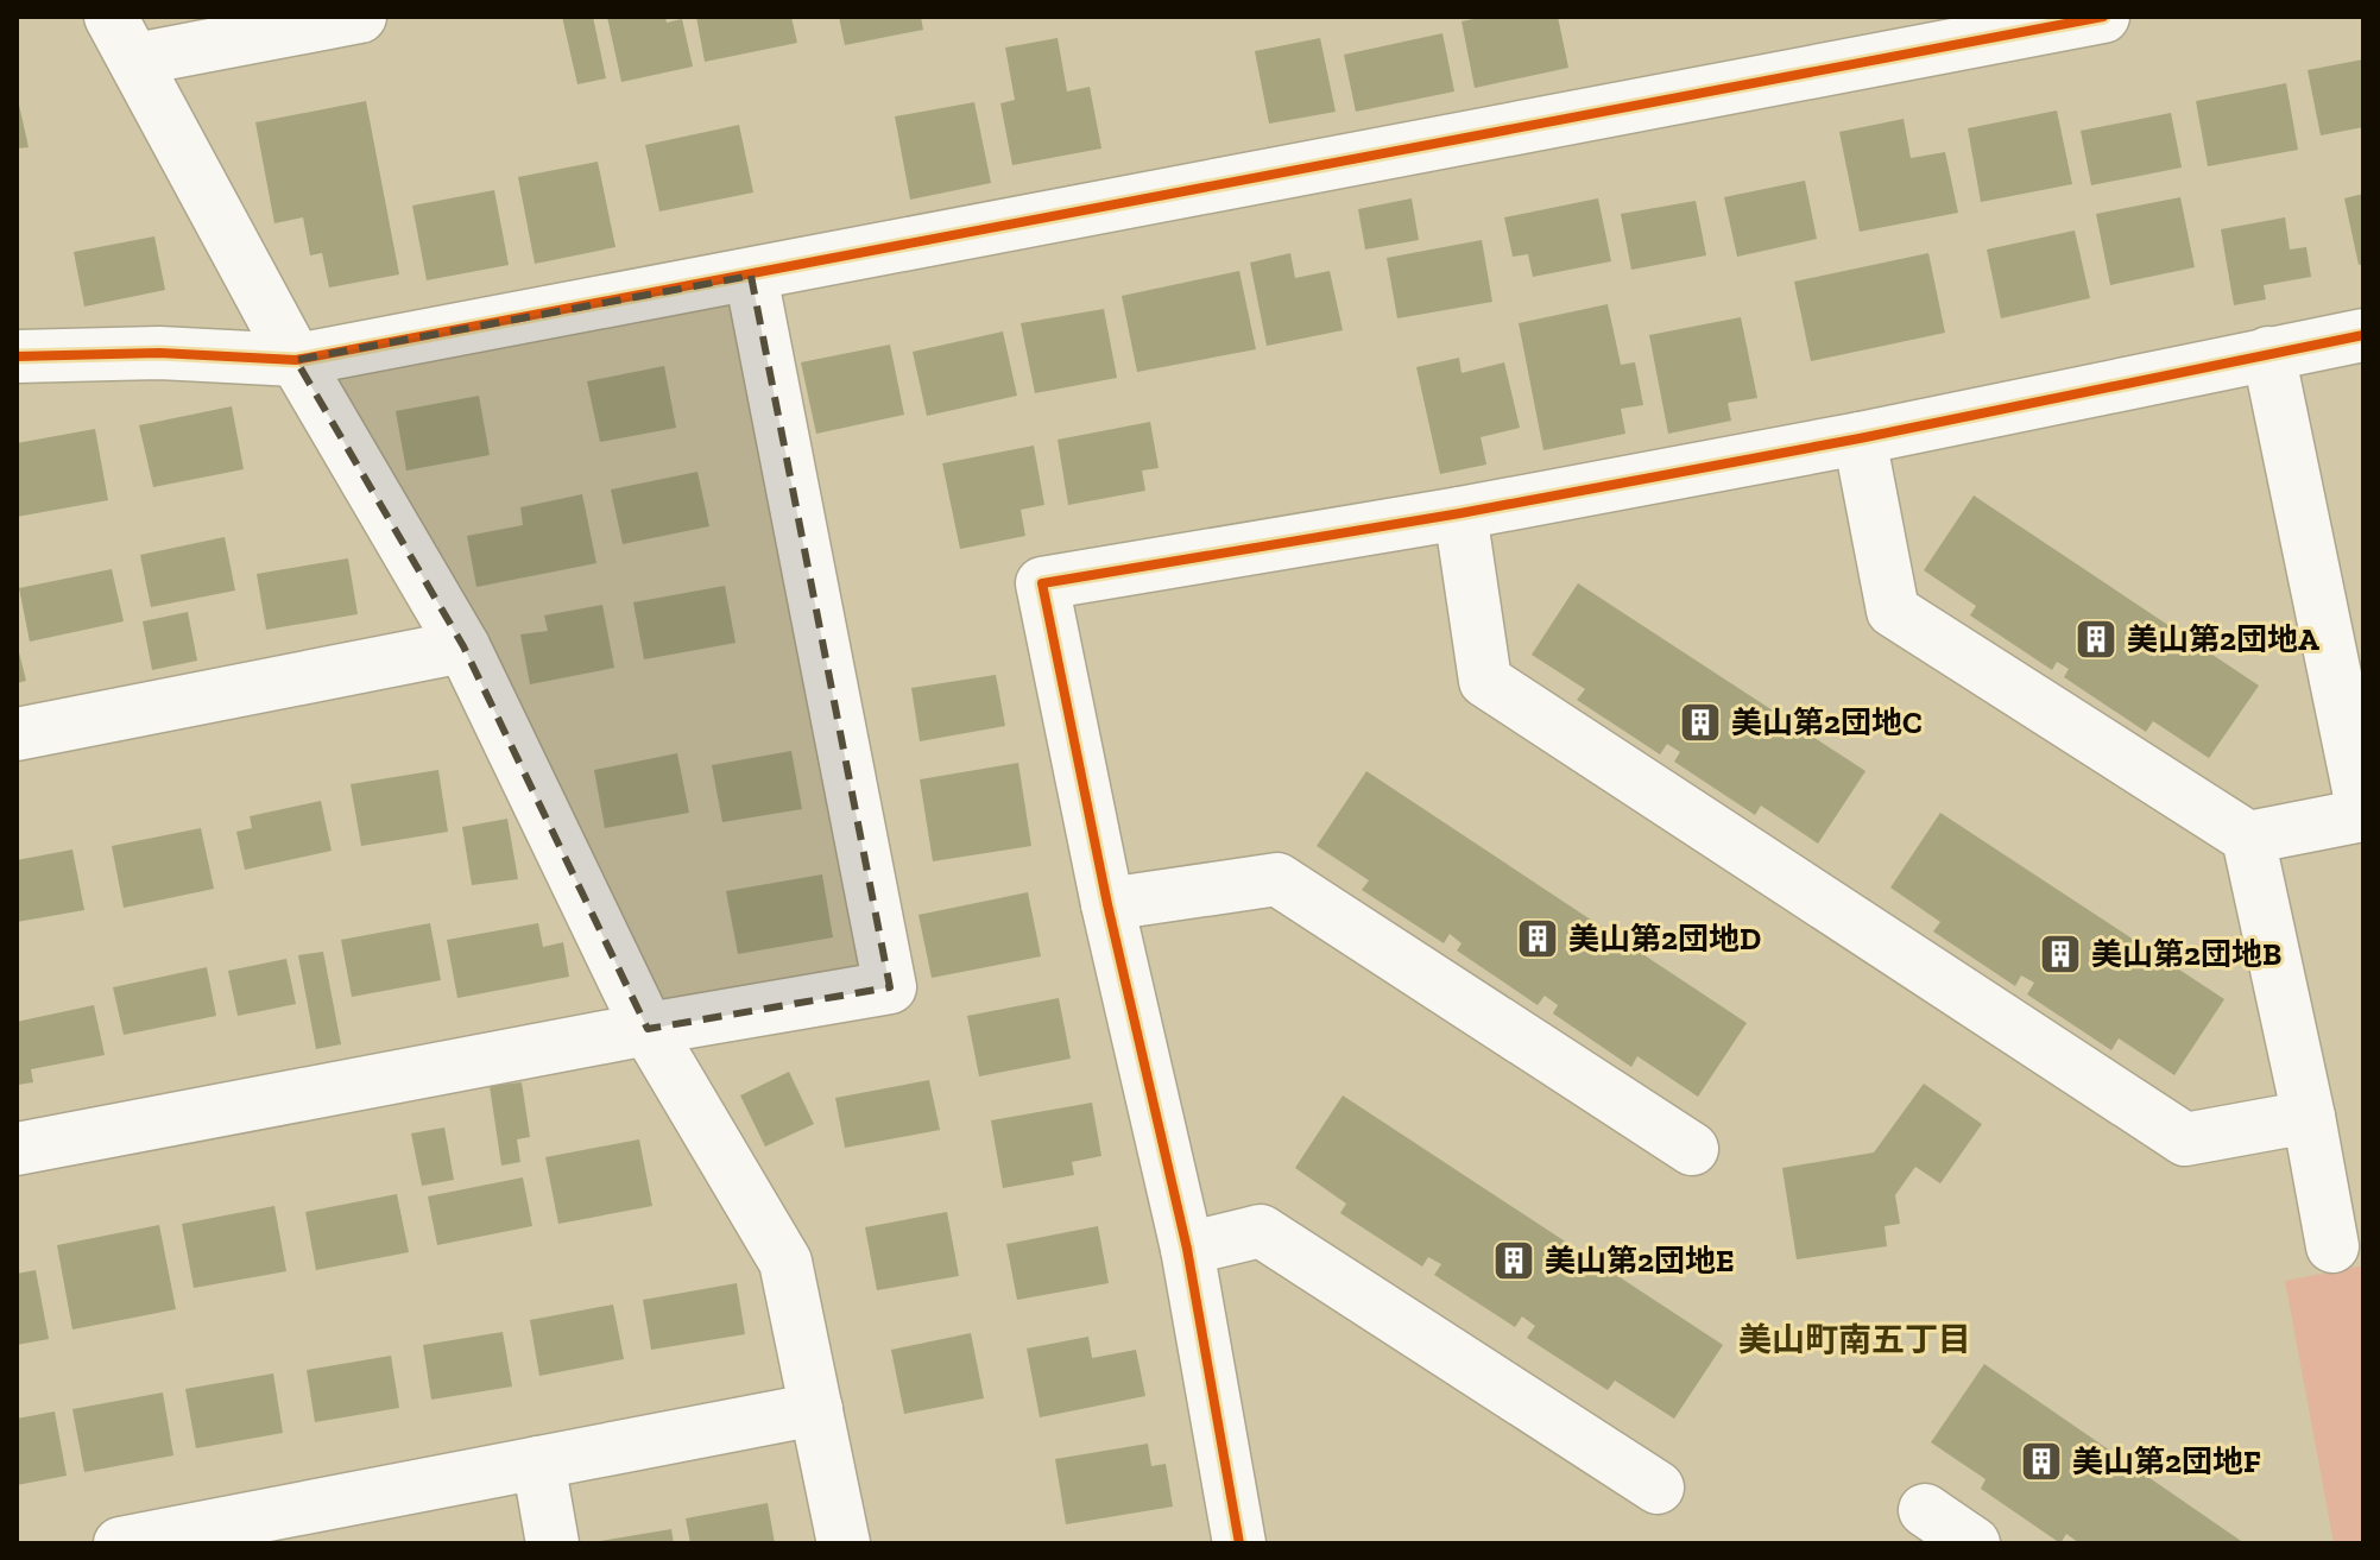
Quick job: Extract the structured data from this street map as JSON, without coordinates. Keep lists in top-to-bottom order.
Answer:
{
  "districts": ["美山町南五丁目"],
  "places": {
    "building": [
      "美山第2団地A",
      "美山第2団地C",
      "美山第2団地D",
      "美山第2団地B",
      "美山第2団地E",
      "美山第2団地F"
    ]
  }
}
